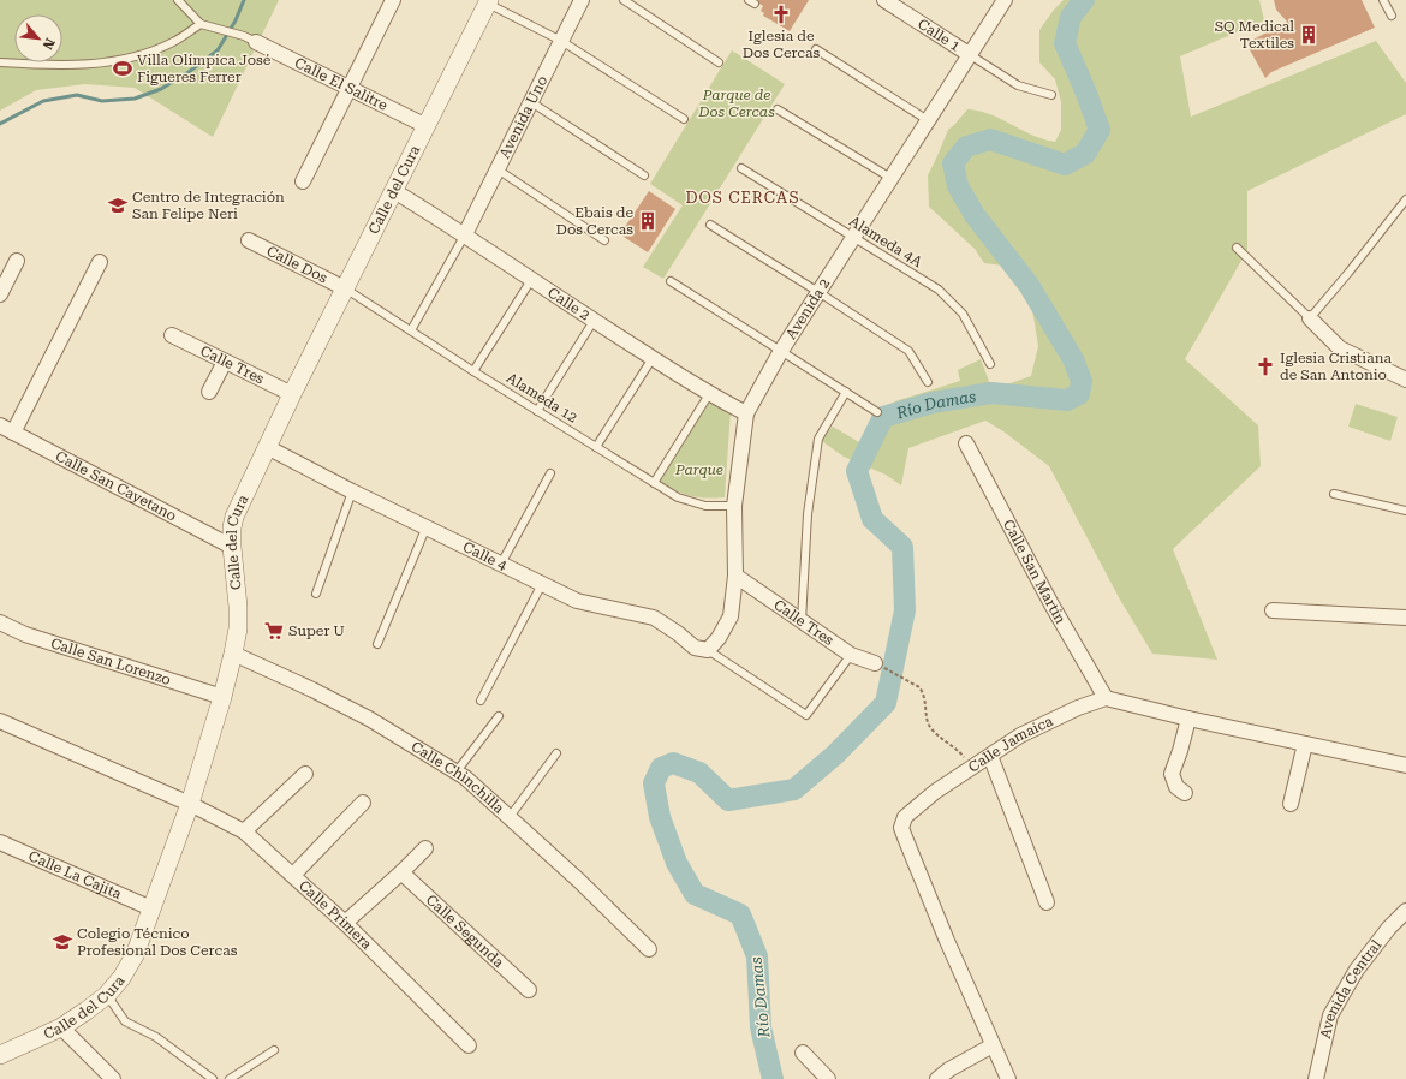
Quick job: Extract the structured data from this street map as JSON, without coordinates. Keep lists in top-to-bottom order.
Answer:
{
  "streets": {
    "street": [
      "Calle 1",
      "Calle El Salitre",
      "Avenida Uno",
      "Calle del Cura",
      "Calle Dos",
      "Calle 2",
      "Avenida 2",
      "Calle Tres",
      "Calle San Cayetano",
      "Calle 4",
      "Calle San Martín",
      "Calle San Lorenzo",
      "Calle Jamaica",
      "Calle Chinchilla",
      "Calle La Cajita",
      "Calle Primera",
      "Calle Segunda",
      "Avenida Central"
    ],
    "lane": ["Alameda 4A", "Alameda 12"]
  },
  "crossings": [
    ["Calle 1", "Avenida 2"],
    ["Calle El Salitre", "Calle del Cura"],
    ["Avenida Uno", "Calle 2"],
    ["Calle del Cura", "Calle Dos"],
    ["Calle del Cura", "Calle 2"],
    ["Calle del Cura", "Calle Tres"],
    ["Calle del Cura", "Alameda 12"],
    ["Calle del Cura", "Calle San Cayetano"],
    ["Calle del Cura", "Calle 4"],
    ["Calle del Cura", "Calle San Lorenzo"],
    ["Calle del Cura", "Calle Chinchilla"],
    ["Calle del Cura", "Calle La Cajita"],
    ["Calle del Cura", "Calle Primera"],
    ["Alameda 4A", "Avenida 2"],
    ["Calle Dos", "Alameda 12"],
    ["Calle 2", "Avenida 2"],
    ["Avenida 2", "Calle Tres"],
    ["Avenida 2", "Alameda 12"],
    ["Avenida 2", "Calle 4"],
    ["Calle San Martín", "Calle Jamaica"]
  ],
  "districts": ["DOS CERCAS"],
  "water": ["Río Damas"],
  "parks": ["Parque de Dos Cercas", "Parque"],
  "places": {
    "church": ["Iglesia de Dos Cercas", "Iglesia Cristiana de San Antonio"],
    "building": ["SQ Medical Textiles", "Ebais de Dos Cercas"],
    "sports": ["Villa Olímpica José Figueres Ferrer"],
    "school or university": ["Centro de Integración San Felipe Neri", "Colegio Técnico Profesional Dos Cercas"],
    "supermarket": ["Super U"]
  },
  "north": "bottom right"
}
